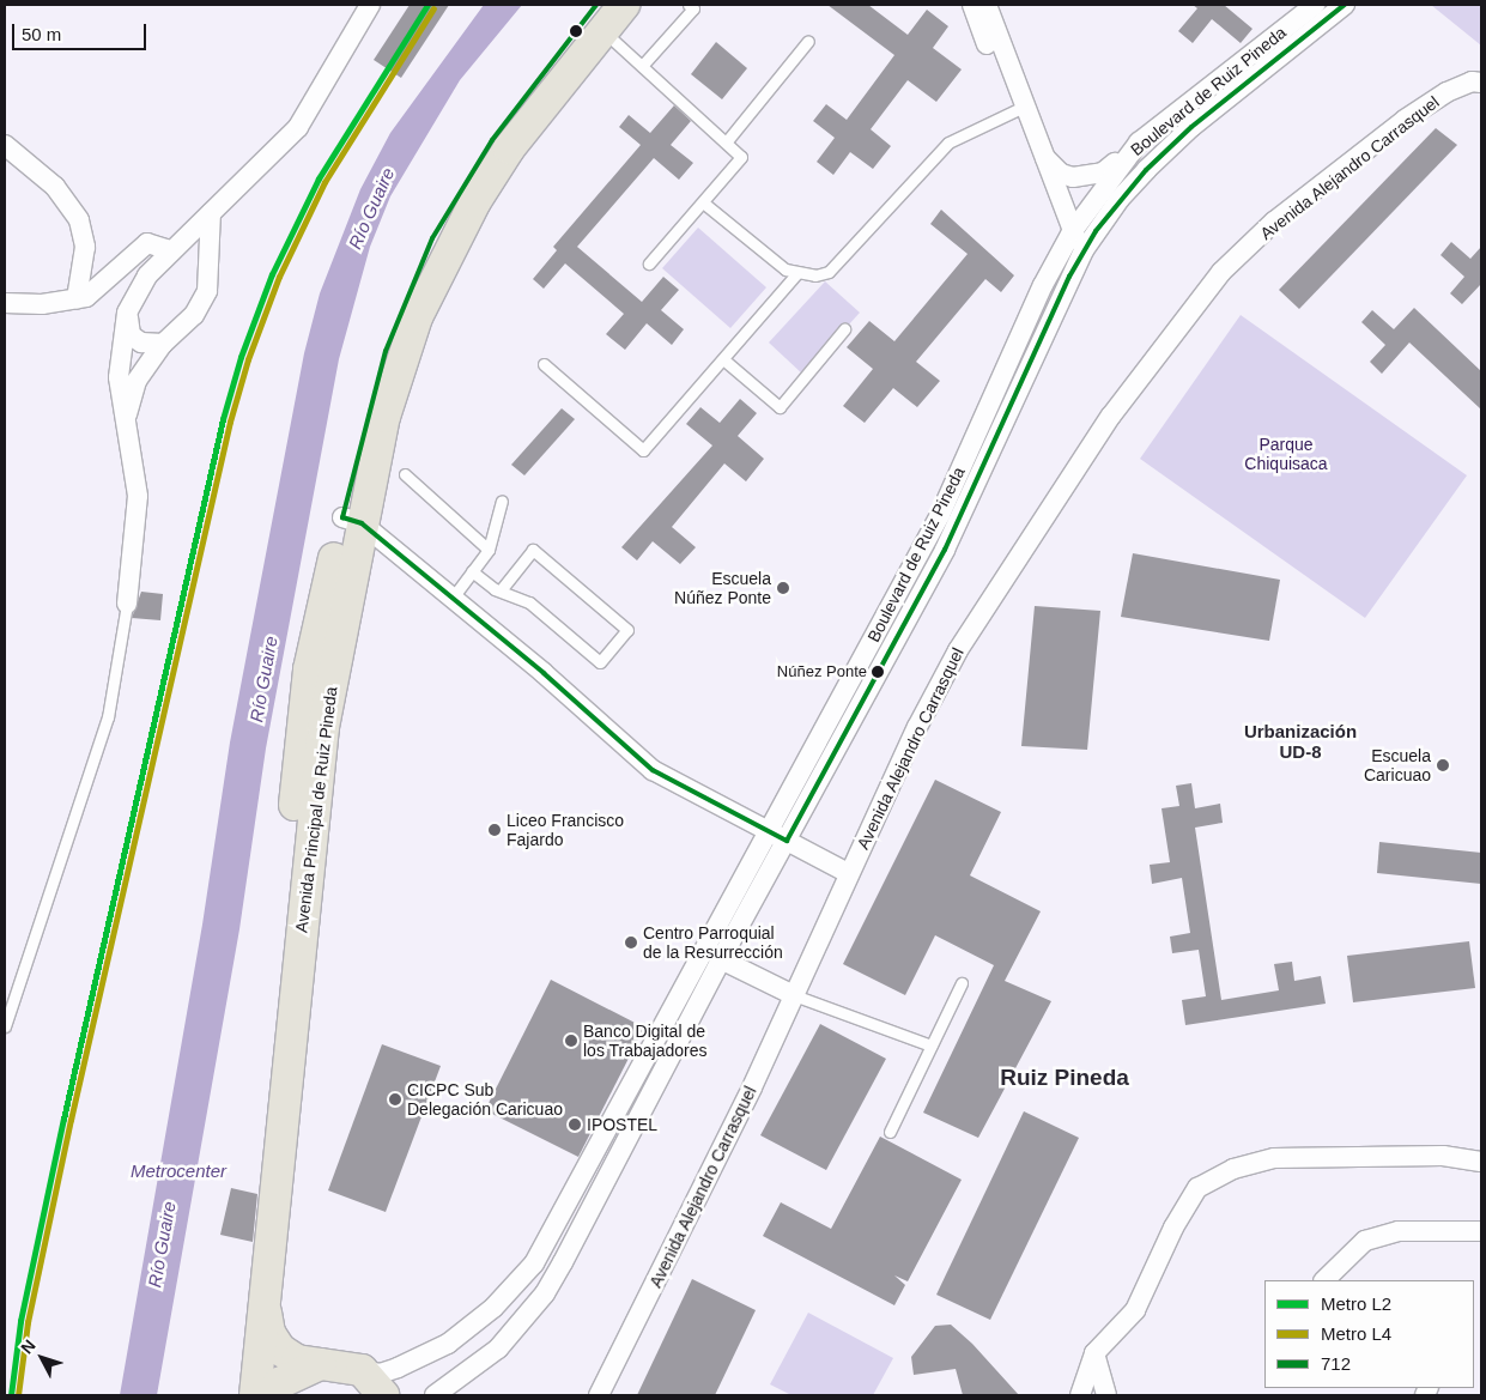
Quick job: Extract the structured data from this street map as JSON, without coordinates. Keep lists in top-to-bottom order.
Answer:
{
  "streets": {
    "main road": ["Avenida Principal de Ruiz Pineda"],
    "street": ["Boulevard de Ruiz Pineda", "Avenida Alejandro Carrasquel"]
  },
  "crossings": [
    ["Boulevard de Ruiz Pineda", "Avenida Principal de Ruiz Pineda"]
  ],
  "districts": ["Urbanización UD-8", "Ruiz Pineda"],
  "water": ["Río Guaire", "Metrocenter"],
  "parks": ["Parque Chiquisaca"],
  "places": [
    "Escuela Núñez Ponte",
    "Núñez Ponte",
    "Escuela Caricuao",
    "Liceo Francisco Fajardo",
    "Centro Parroquial de la Resurrección",
    "Banco Digital de los Trabajadores",
    "CICPC Sub Delegación Caricuao",
    "IPOSTEL"
  ],
  "lines": ["metro line L2", "transit line 712", "metro line L4"],
  "legend": ["Metro L2", "Metro L4", "712"],
  "scale_bar": "50 m",
  "north": "top left"
}
